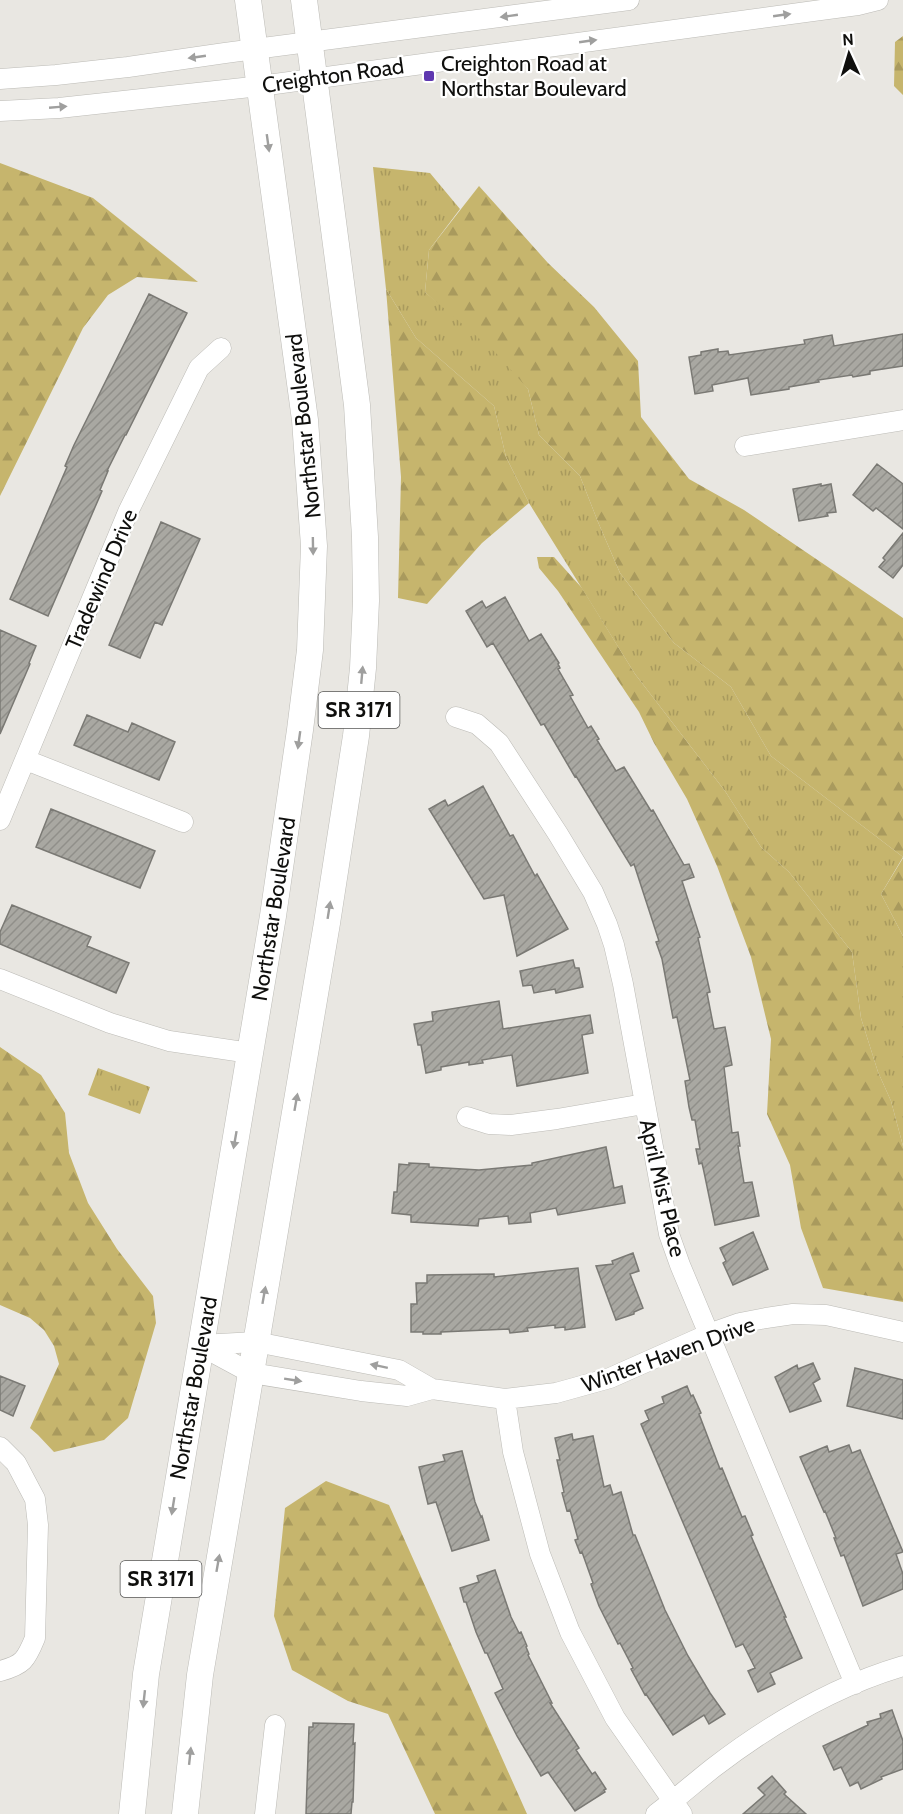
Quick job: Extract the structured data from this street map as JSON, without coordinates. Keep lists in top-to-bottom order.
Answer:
{
  "streets": {
    "main road": ["Northstar Boulevard", "SR 3171"],
    "street": [
      "Creighton Road",
      "Tradewind Drive",
      "April Mist Place",
      "Winter Haven Drive"
    ]
  },
  "crossings": [
    ["Creighton Road", "Northstar Boulevard"],
    ["Creighton Road", "SR 3171"],
    ["Northstar Boulevard", "Winter Haven Drive"],
    ["SR 3171", "Winter Haven Drive"],
    ["April Mist Place", "Winter Haven Drive"]
  ],
  "places": {
    "transit": ["Creighton Road at Northstar Boulevard"]
  },
  "north": "top"
}
